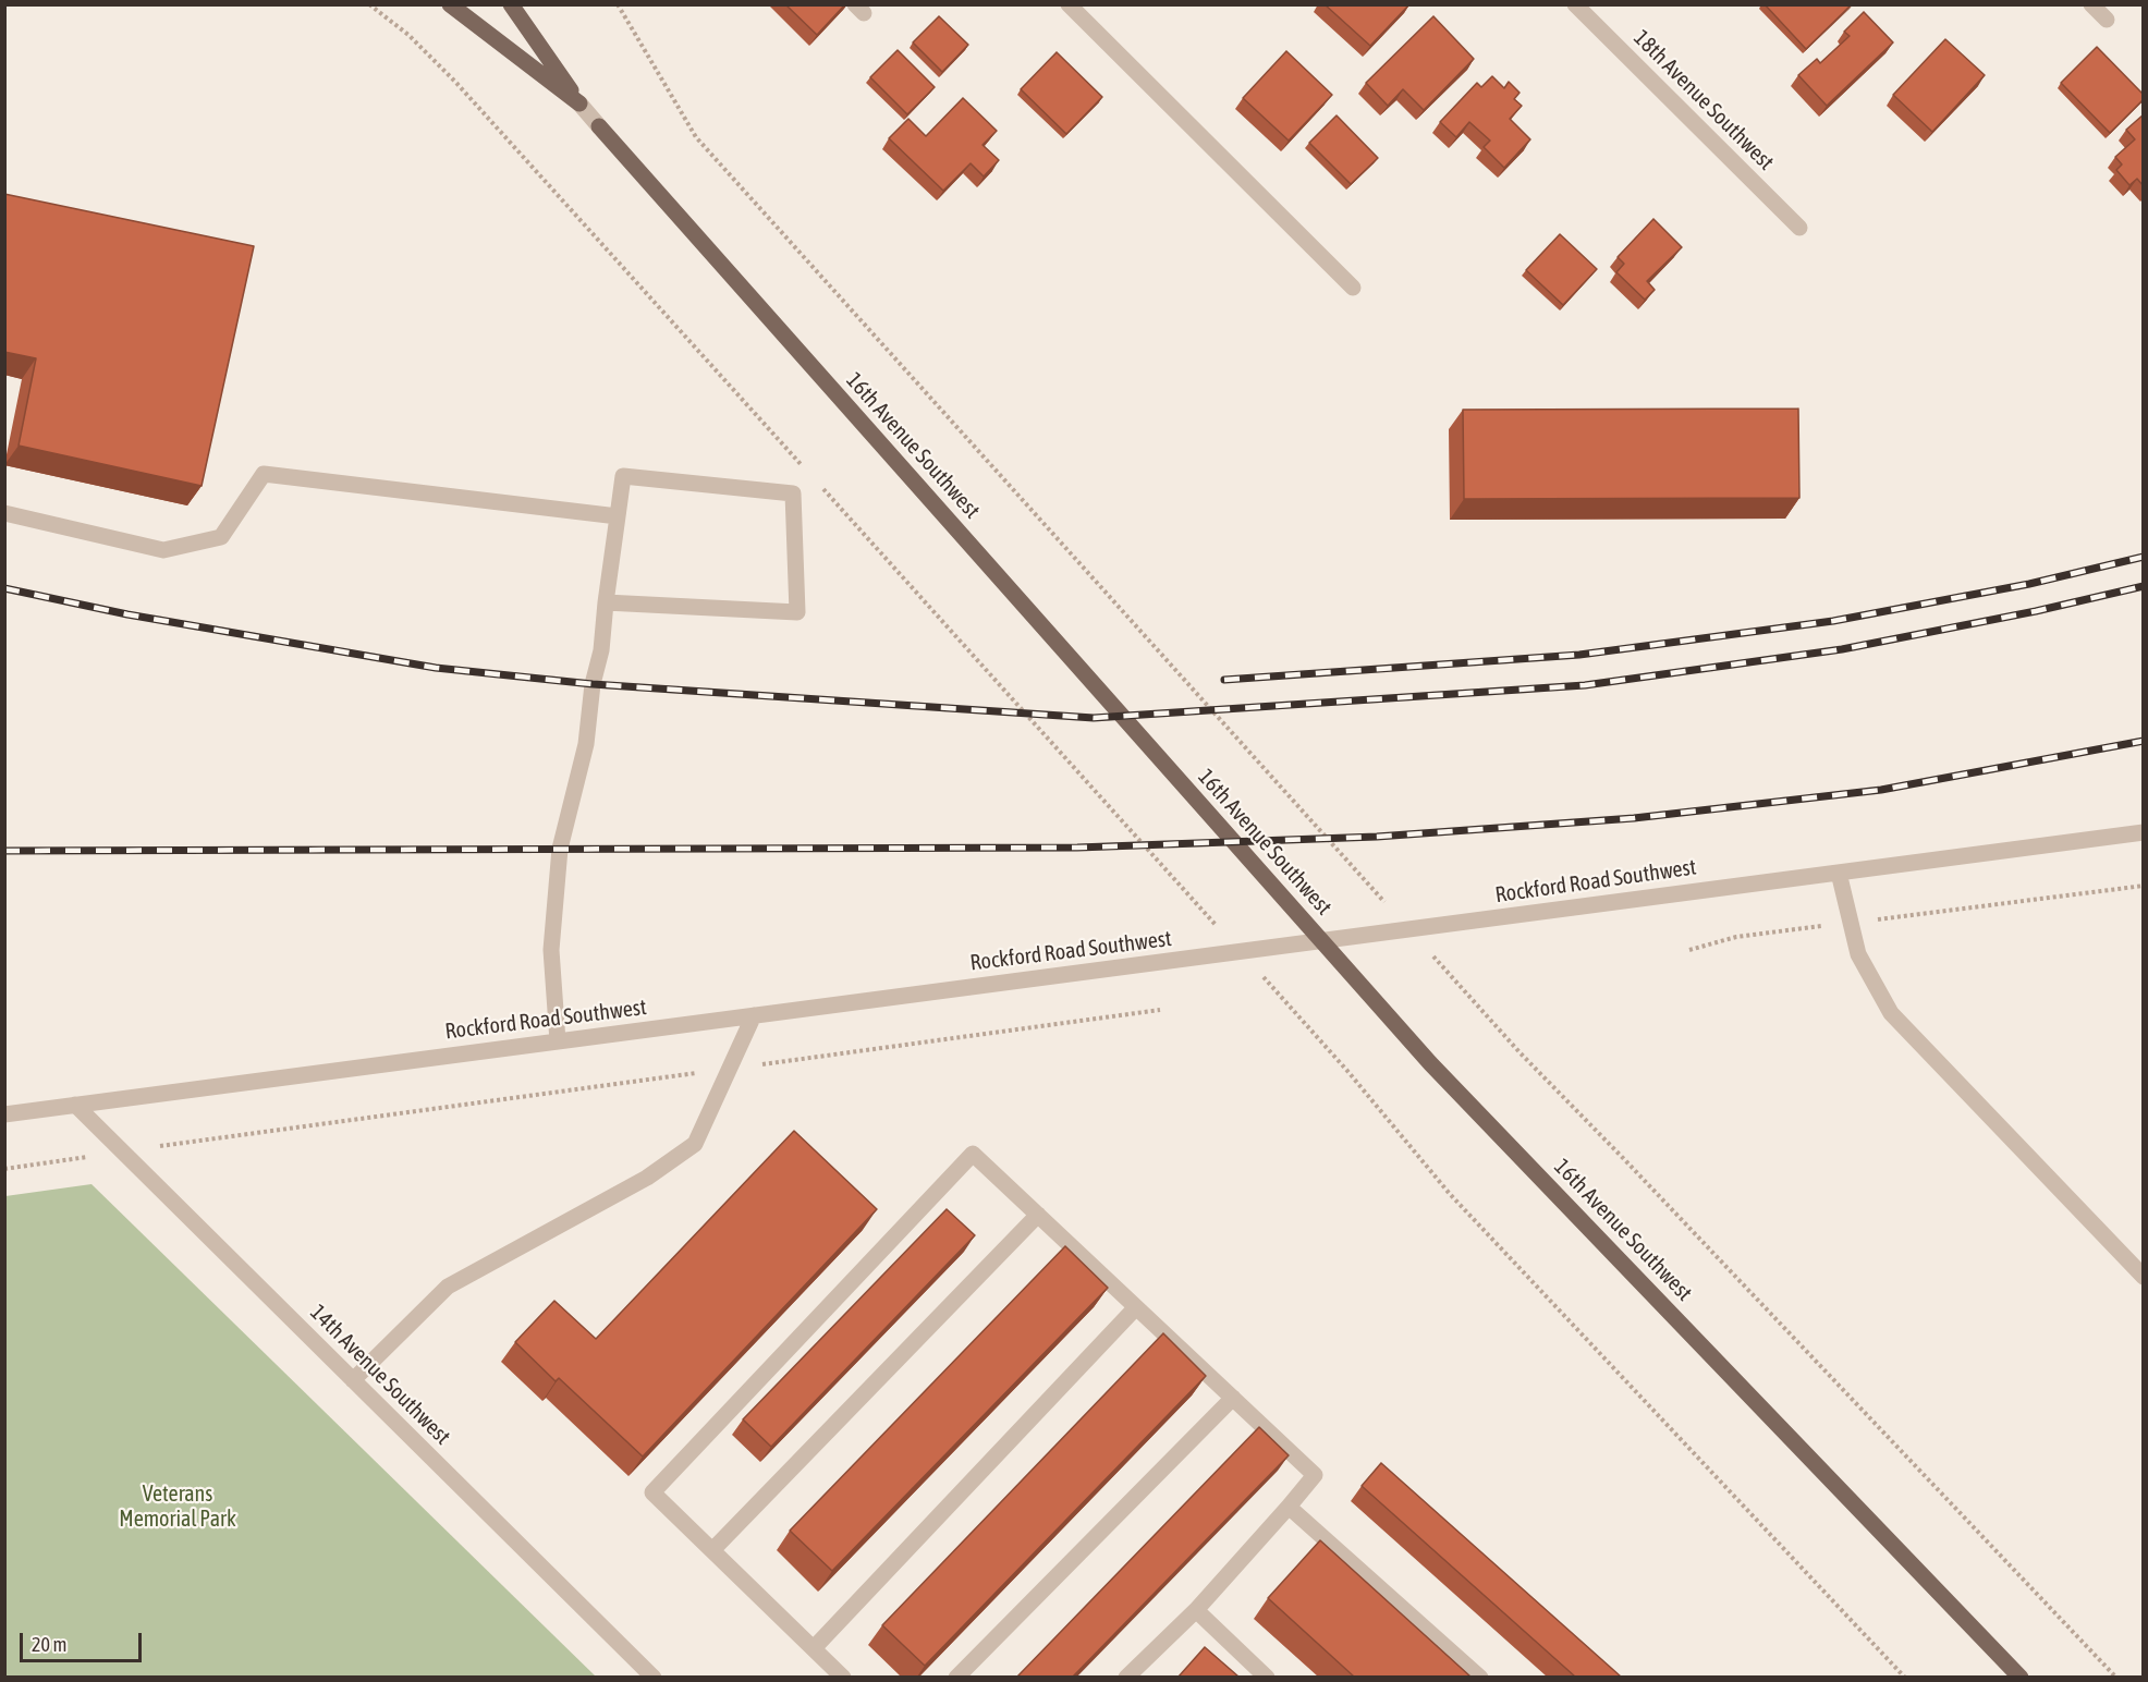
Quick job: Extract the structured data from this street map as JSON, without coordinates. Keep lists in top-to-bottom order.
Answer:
{
  "streets": {
    "main road": ["16th Avenue Southwest"],
    "street": ["18th Avenue Southwest", "Rockford Road Southwest", "14th Avenue Southwest"]
  },
  "crossings": [
    ["Rockford Road Southwest", "14th Avenue Southwest"]
  ],
  "parks": ["Veterans Memorial Park"],
  "scale_bar": "20 m"
}
